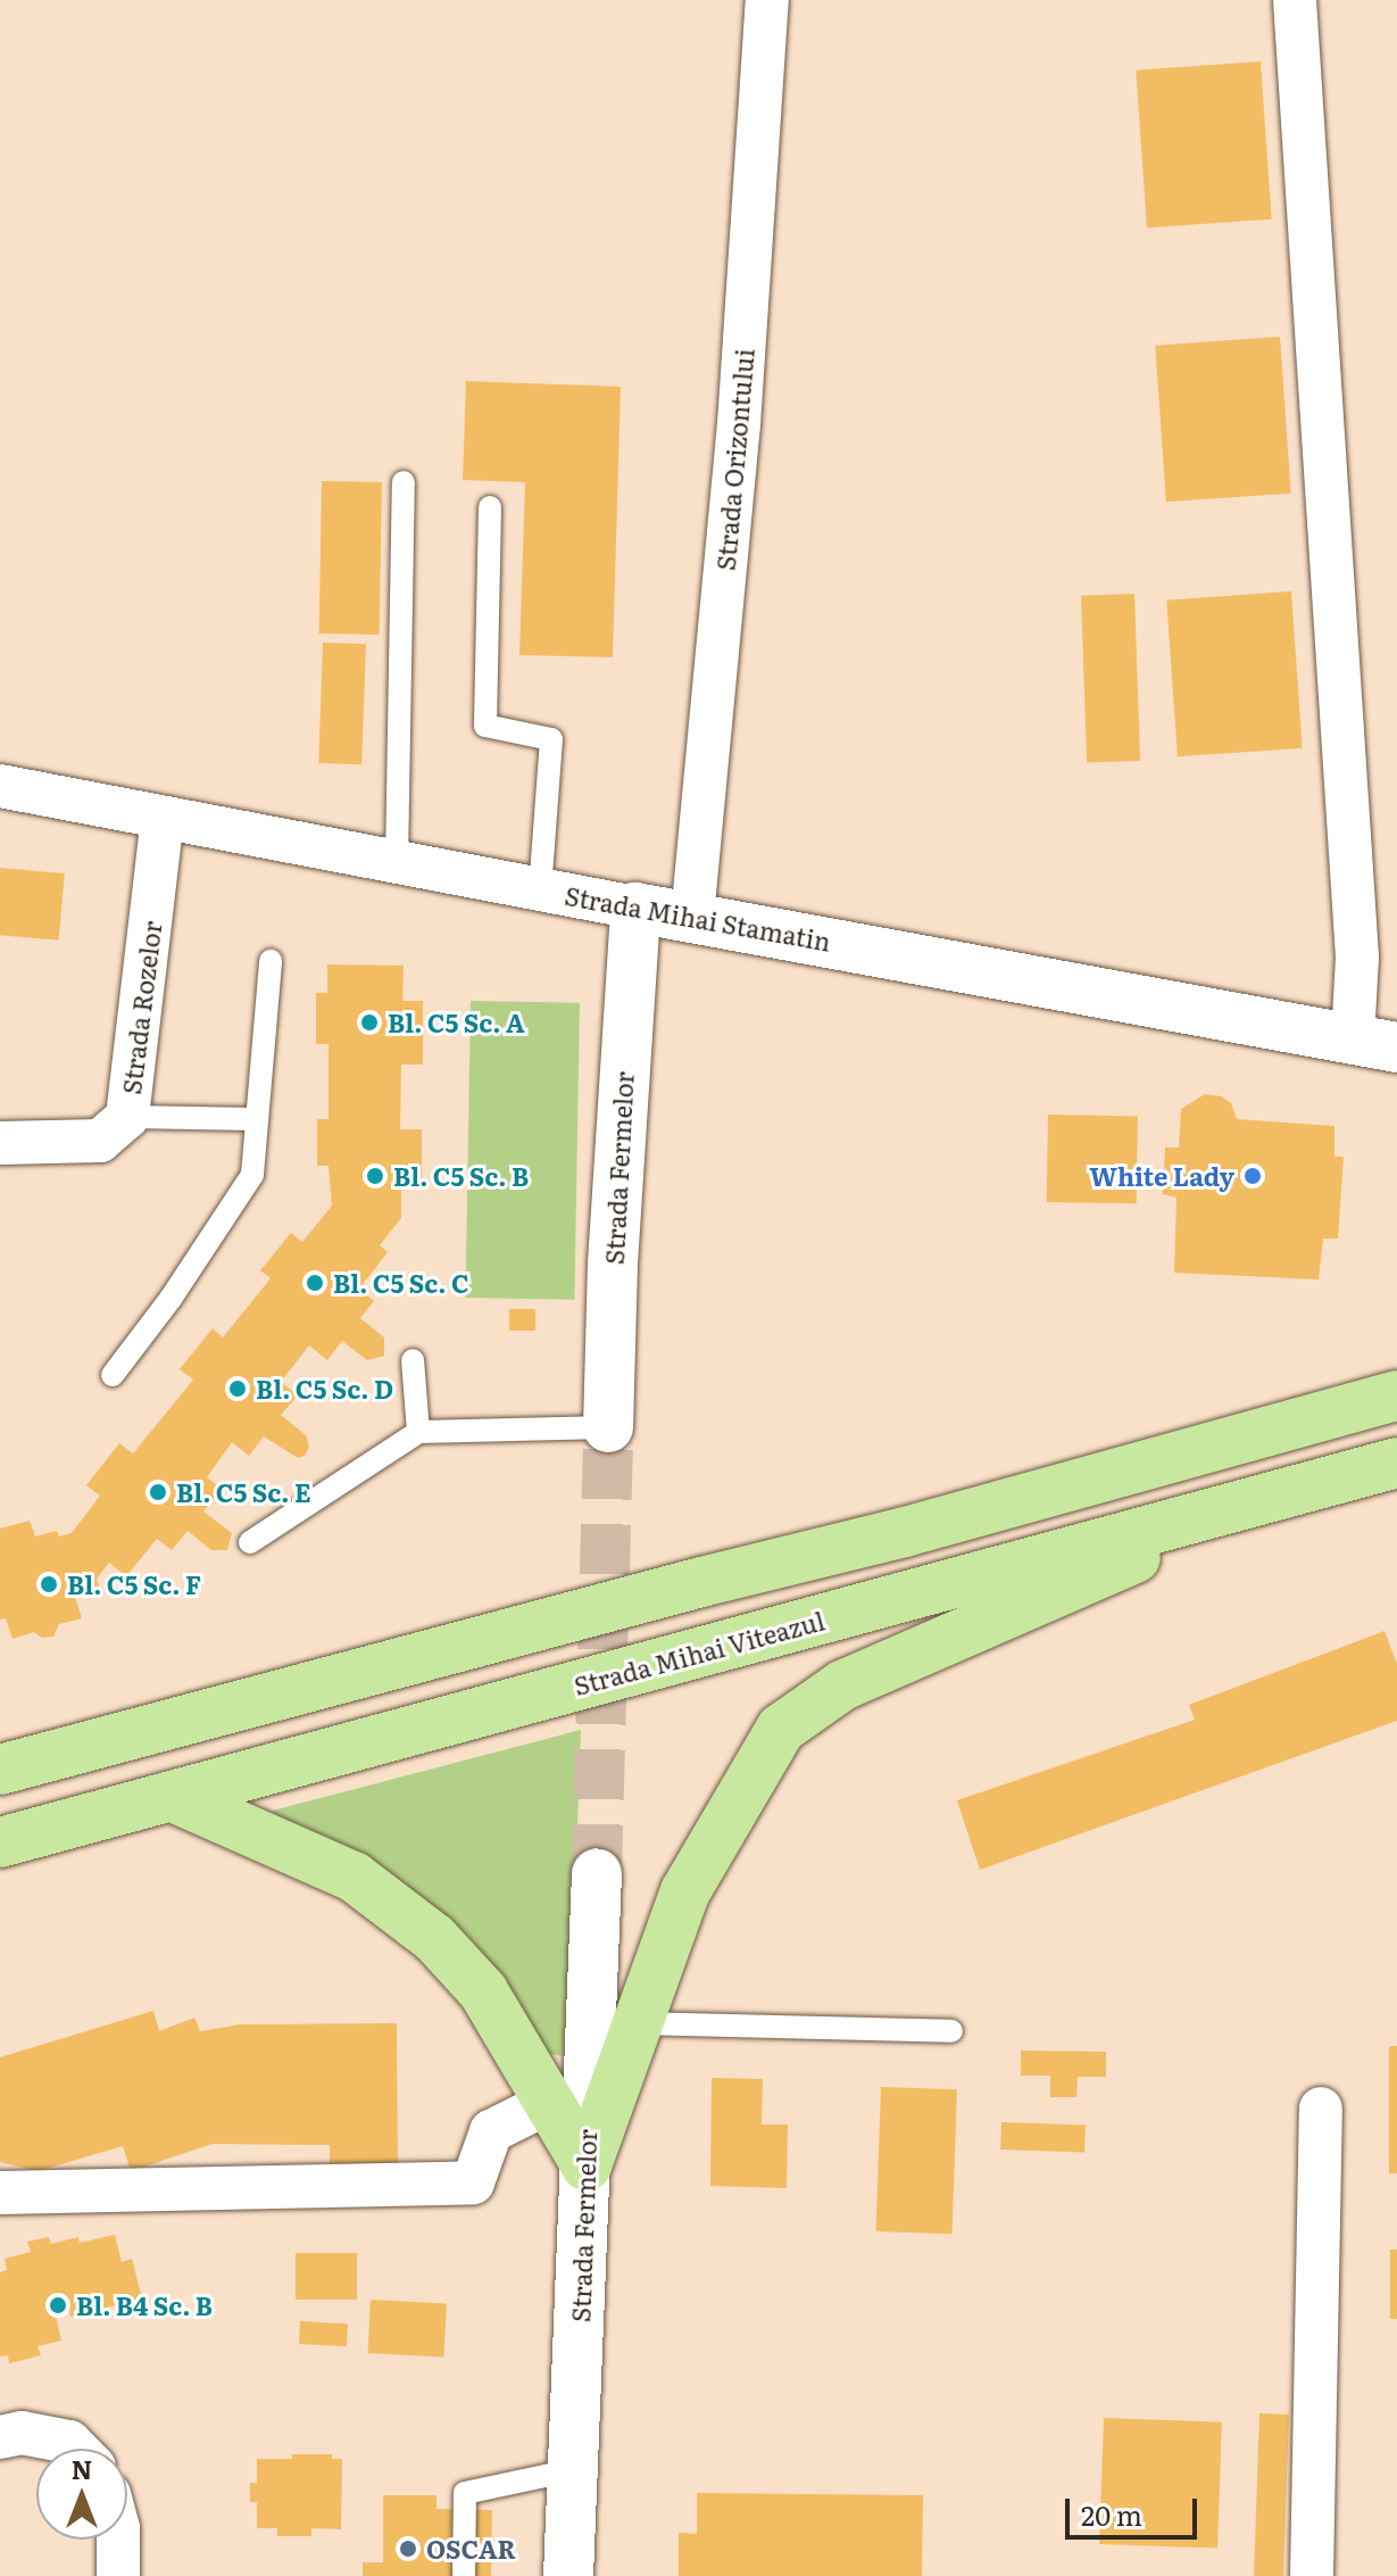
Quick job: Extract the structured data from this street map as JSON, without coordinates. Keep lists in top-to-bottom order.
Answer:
{
  "streets": {
    "main road": ["Strada Mihai Viteazul"],
    "street": [
      "Strada Orizontului",
      "Strada Mihai Stamatin",
      "Strada Rozelor",
      "Strada Fermelor"
    ]
  },
  "crossings": [
    ["Strada Orizontului", "Strada Mihai Stamatin"],
    ["Strada Mihai Stamatin", "Strada Rozelor"],
    ["Strada Mihai Stamatin", "Strada Fermelor"]
  ],
  "places": [
    "Bl. C5 Sc. A",
    "Bl. C5 Sc. B",
    "White Lady",
    "Bl. C5 Sc. C",
    "Bl. C5 Sc. D",
    "Bl. C5 Sc. E",
    "Bl. C5 Sc. F",
    "Bl. B4 Sc. B",
    "OSCAR"
  ],
  "scale_bar": "20 m",
  "north": "top"
}
